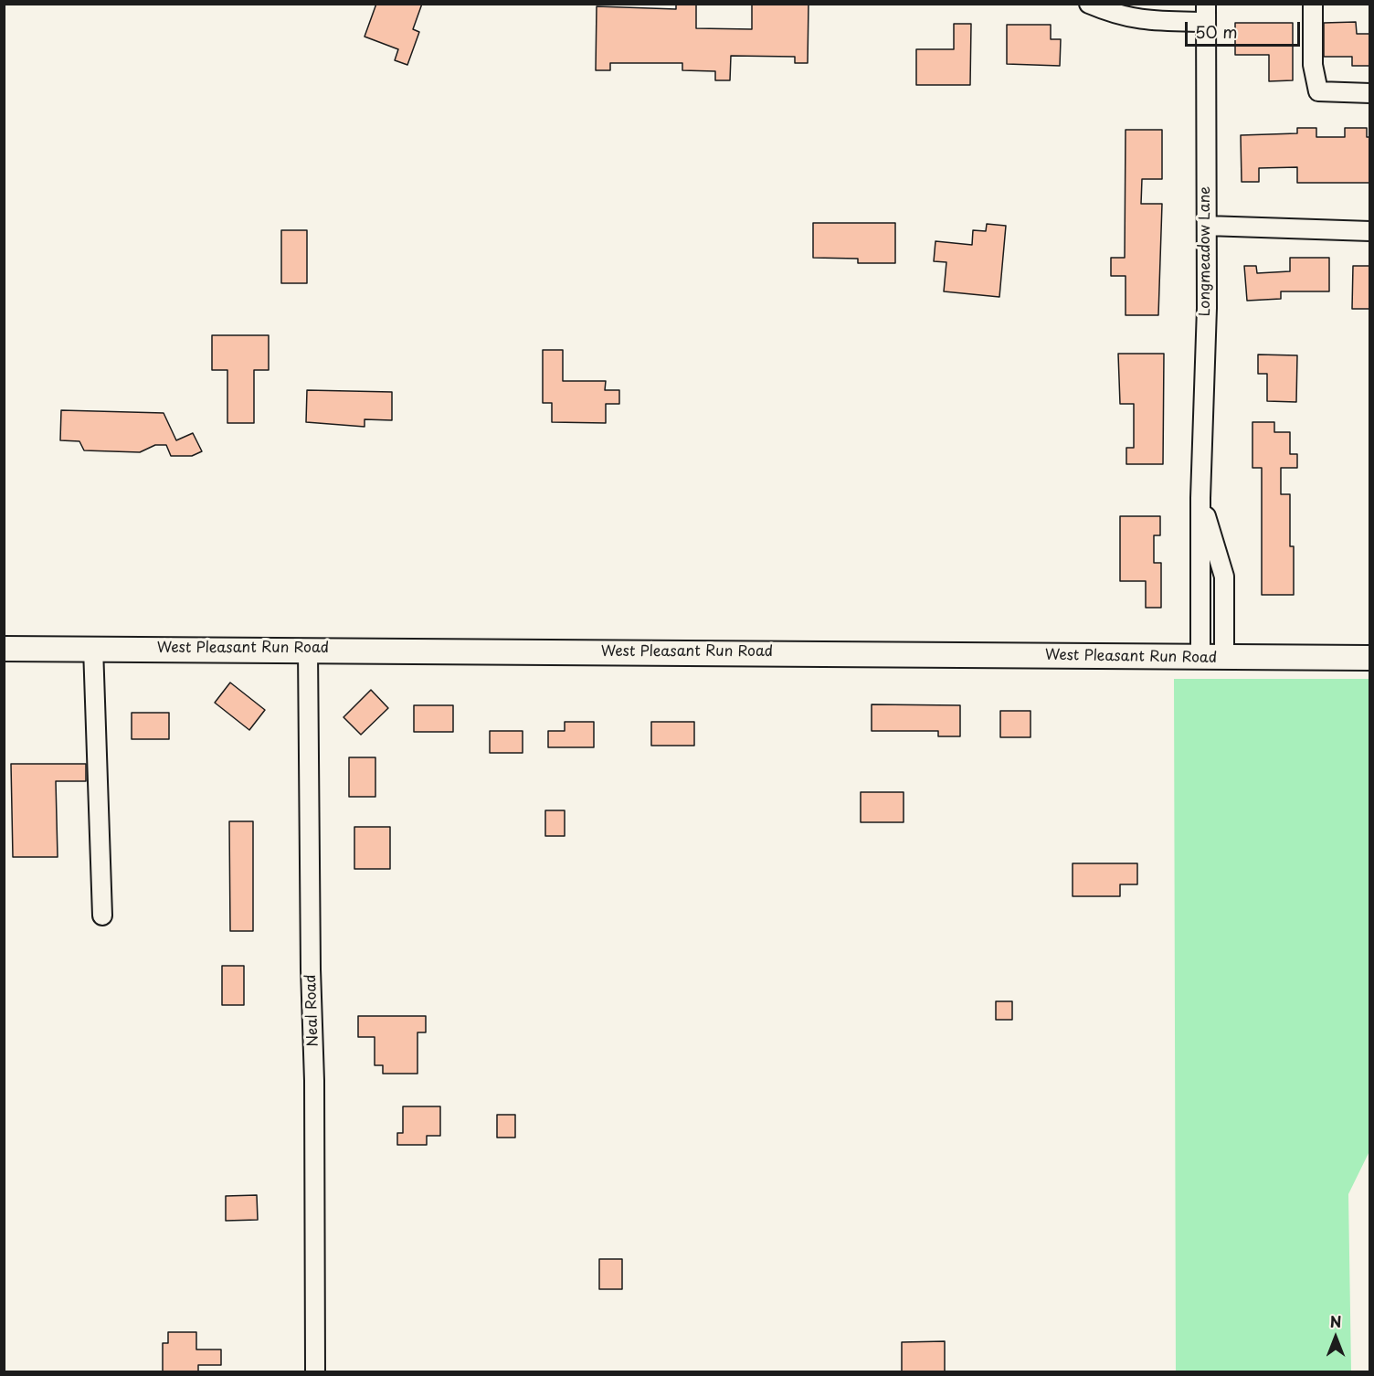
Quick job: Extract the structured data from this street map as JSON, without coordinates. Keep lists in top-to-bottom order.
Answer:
{
  "streets": {
    "main road": ["West Pleasant Run Road"],
    "street": ["Longmeadow Lane", "Neal Road"]
  },
  "crossings": [
    ["Longmeadow Lane", "West Pleasant Run Road"],
    ["West Pleasant Run Road", "Neal Road"]
  ],
  "scale_bar": "50 m",
  "north": "top"
}
